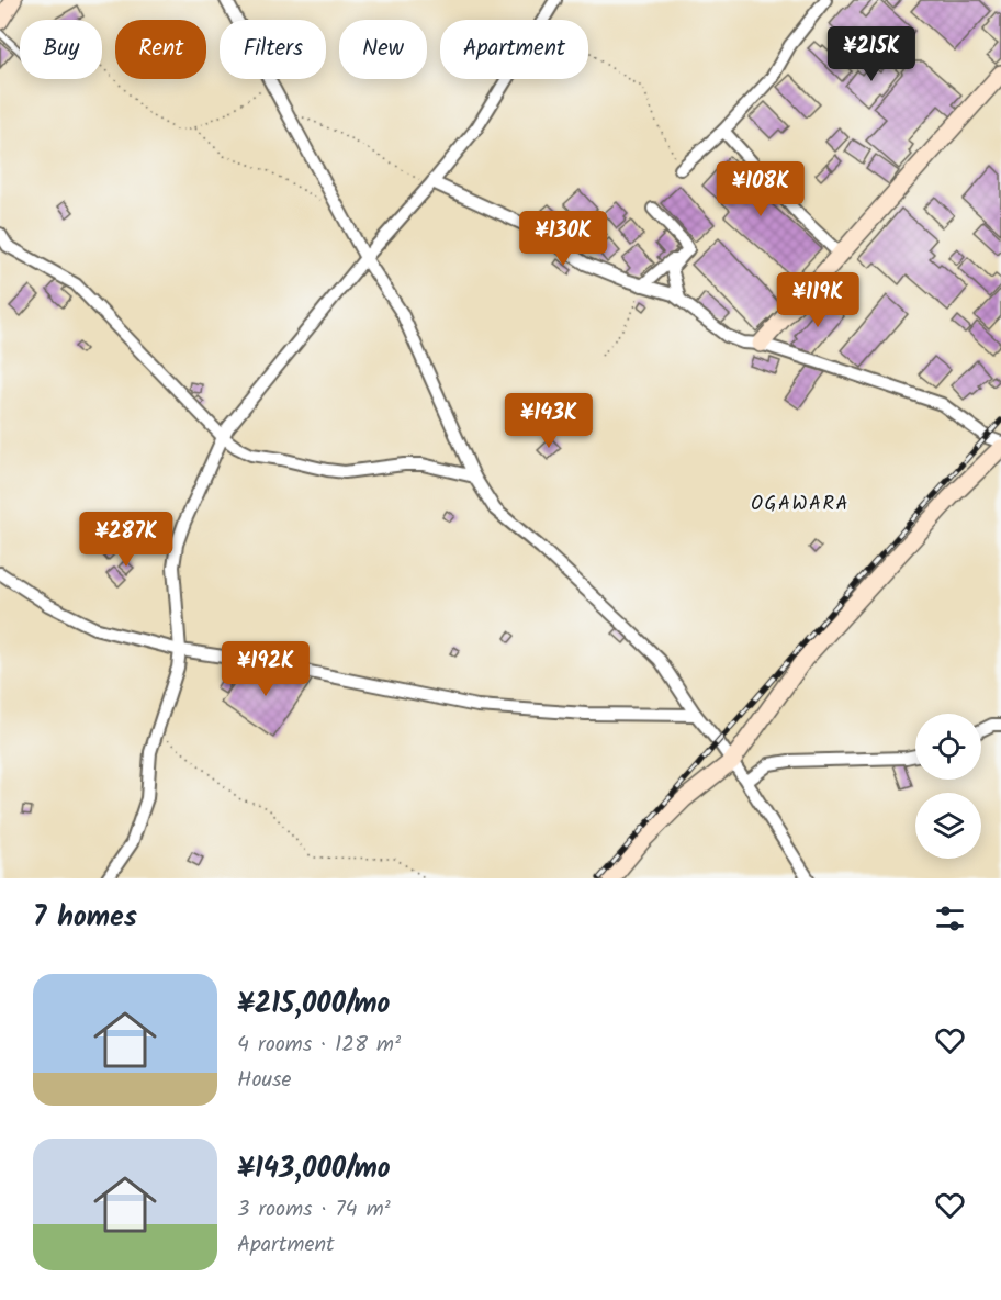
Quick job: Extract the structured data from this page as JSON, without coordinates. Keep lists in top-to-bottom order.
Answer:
{
  "districts": ["OGAWARA"],
  "page": {
    "chip": [
      "Buy",
      "Rent",
      "Filters",
      "New",
      "Apartment"
    ],
    "price": [
      "¥215K",
      "¥108K",
      "¥130K",
      "¥119K",
      "¥143K",
      "¥287K",
      "¥192K"
    ],
    "heading": "7 homes",
    "list": [
      {
        "name": "¥215,000/mo",
        "note": "4 rooms · 128 m² · House"
      },
      {
        "name": "¥143,000/mo",
        "note": "3 rooms · 74 m² · Apartment"
      }
    ]
  }
}
